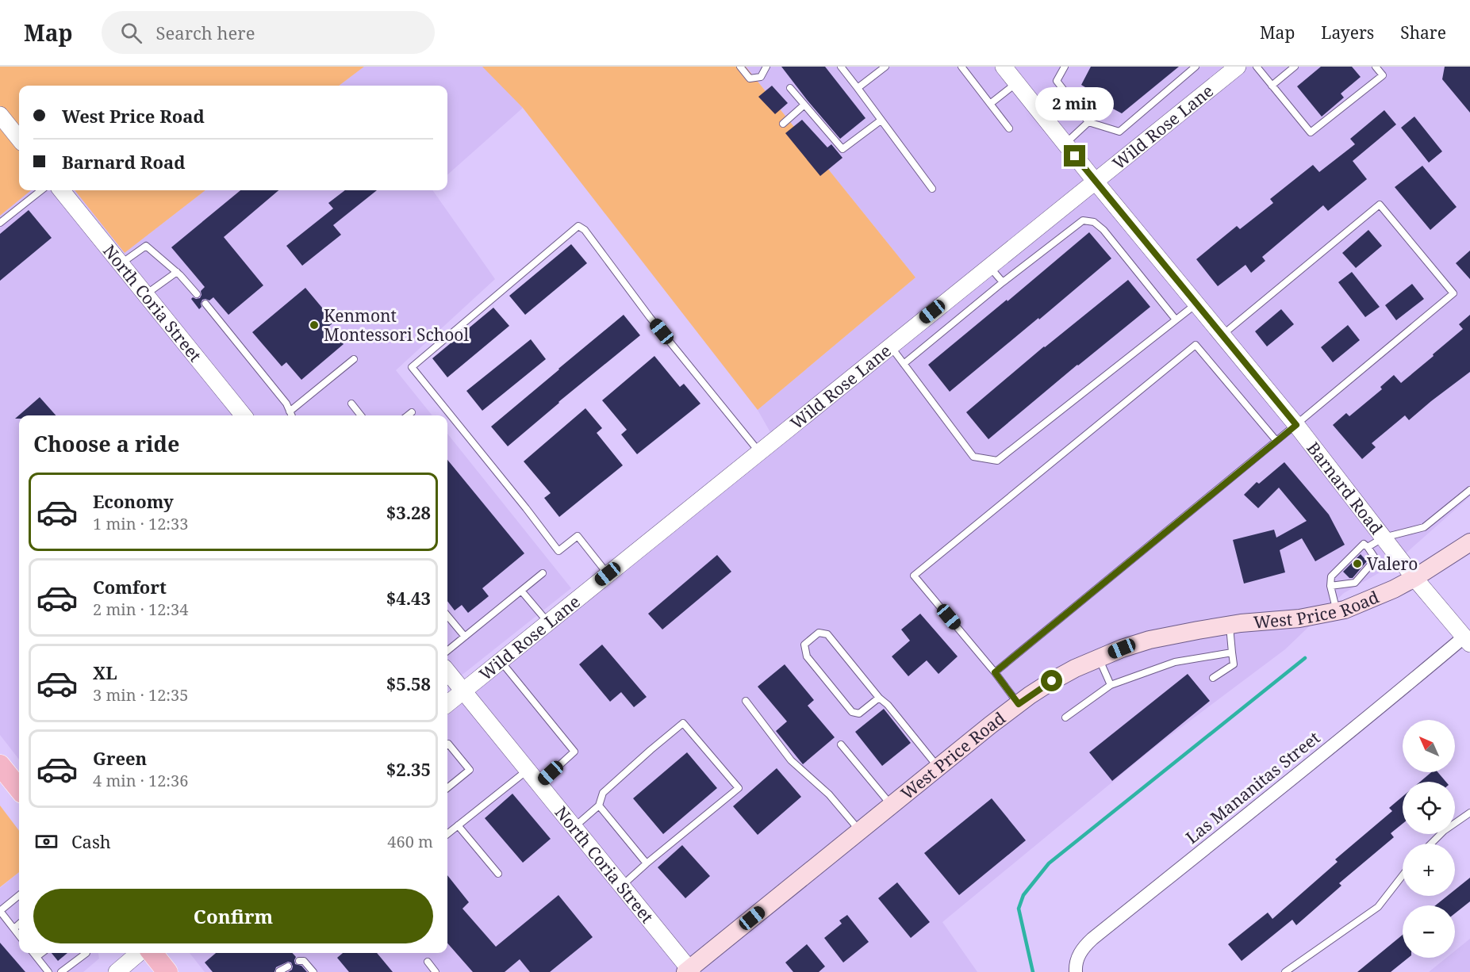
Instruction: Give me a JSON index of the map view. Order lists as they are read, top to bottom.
{
  "streets": {
    "main road": ["West Price Road"],
    "street": [
      "Wild Rose Lane",
      "North Coria Street",
      "Barnard Road",
      "Las Mananitas Street"
    ]
  },
  "crossings": [
    ["Wild Rose Lane", "North Coria Street"],
    ["Wild Rose Lane", "Barnard Road"],
    ["North Coria Street", "West Price Road"],
    ["Barnard Road", "West Price Road"],
    ["Barnard Road", "Las Mananitas Street"]
  ],
  "places": ["Kenmont Montessori School", "Valero"],
  "north": "top left",
  "page": {
    "header": "Map",
    "search": "Search here",
    "nav": ["Map", "Layers", "Share"],
    "banner": ["West Price Road", "Barnard Road"],
    "bubble": "2 min",
    "heading": "Choose a ride",
    "list": [
      {
        "name": "Economy",
        "note": "1 min · 12:33",
        "value": "$3.28"
      },
      {
        "name": "Comfort",
        "note": "2 min · 12:34",
        "value": "$4.43"
      },
      {
        "name": "XL",
        "note": "3 min · 12:35",
        "value": "$5.58"
      },
      {
        "name": "Green",
        "note": "4 min · 12:36",
        "value": "$2.35"
      }
    ],
    "map_buttons": ["+", "−"],
    "pay": ["Cash", "460 m"],
    "buttons": "Confirm"
  }
}
